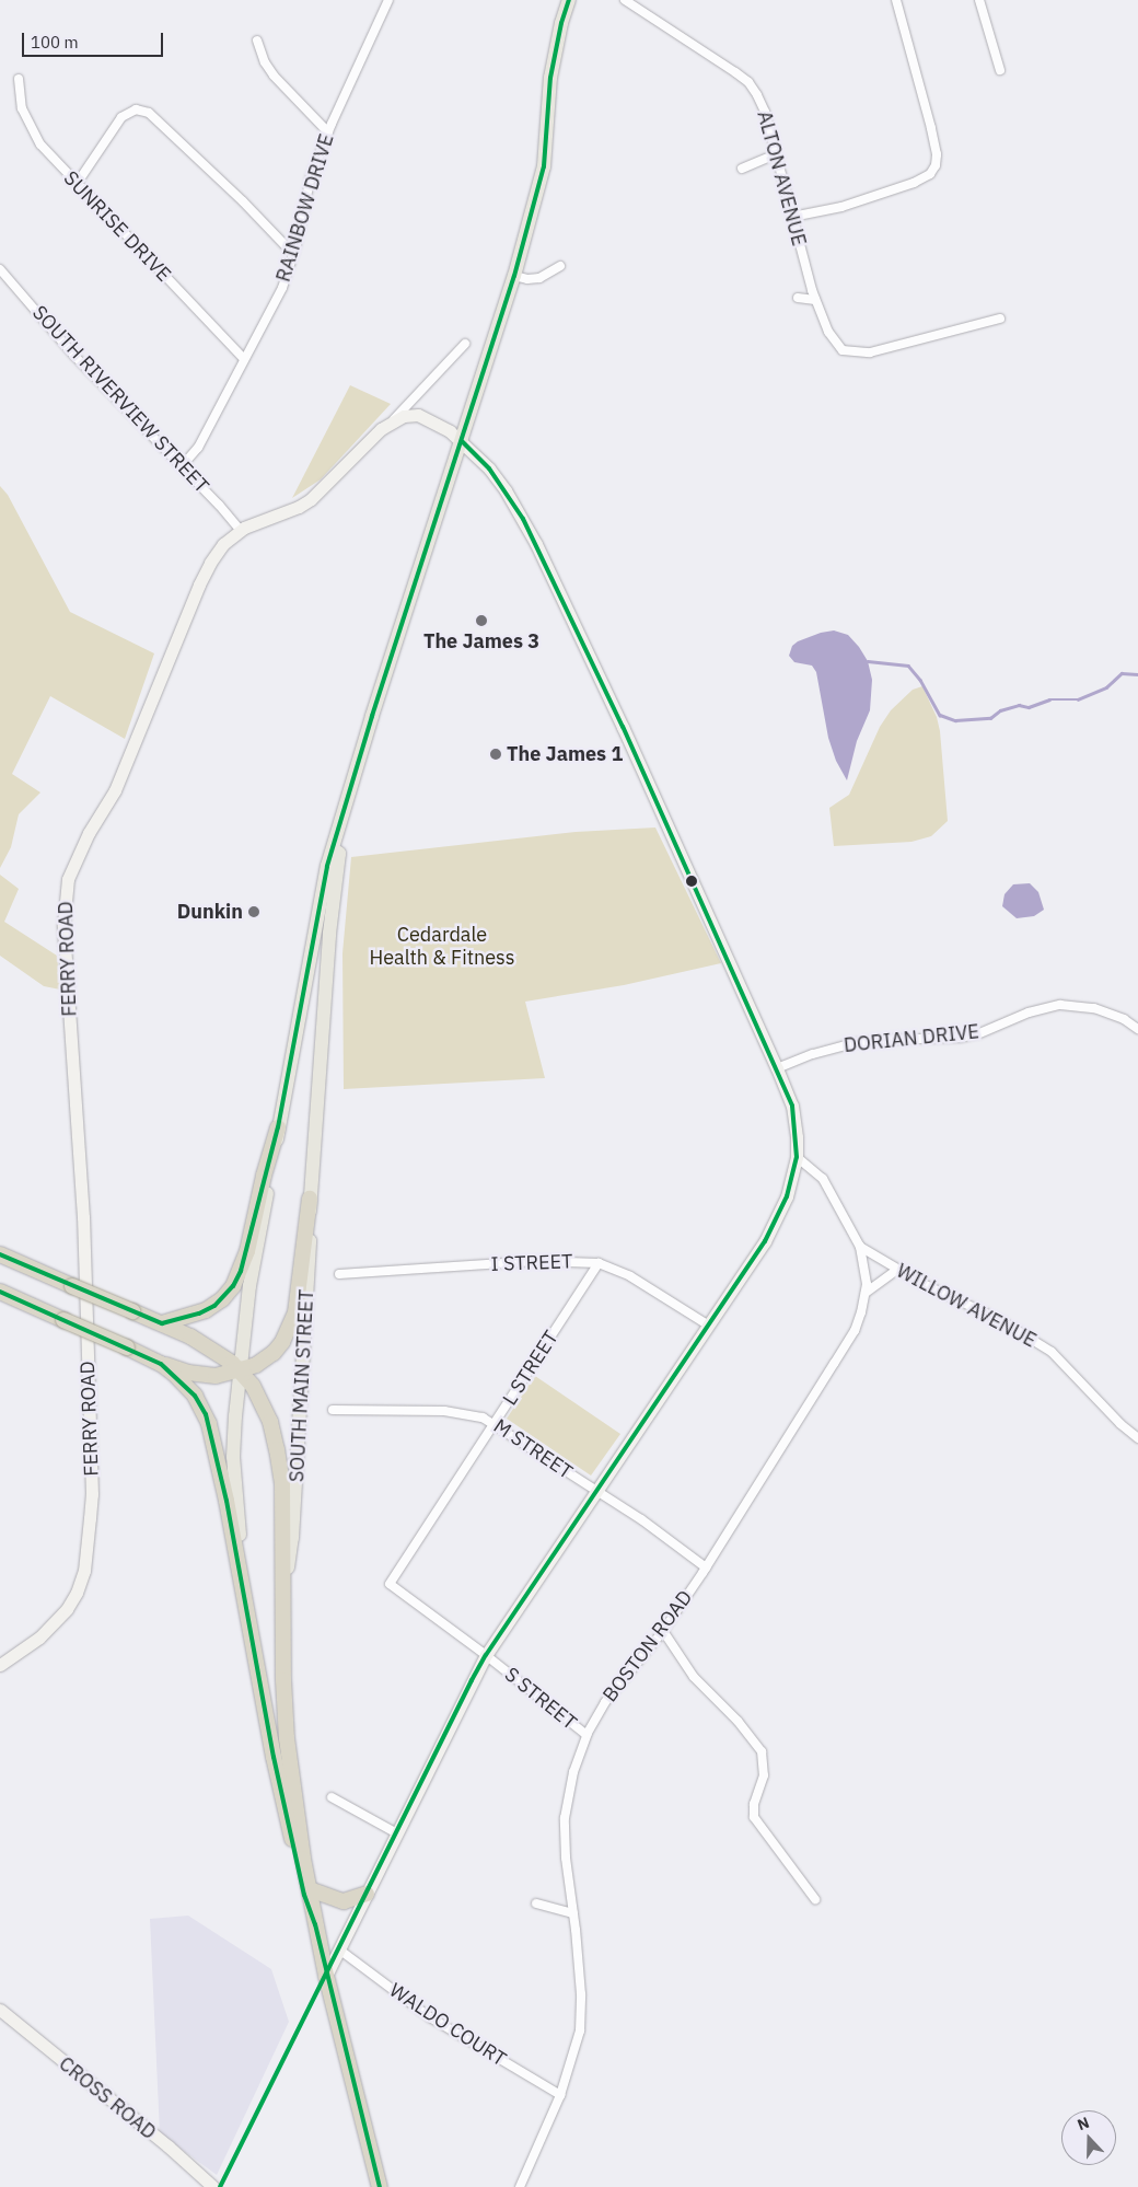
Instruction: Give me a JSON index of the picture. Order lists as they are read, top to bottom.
{
  "streets": {
    "highway": ["SOUTH MAIN STREET"],
    "street": [
      "ALTON AVENUE",
      "RAINBOW DRIVE",
      "SUNRISE DRIVE",
      "SOUTH RIVERVIEW STREET",
      "FERRY ROAD",
      "DORIAN DRIVE",
      "I STREET",
      "WILLOW AVENUE",
      "L STREET",
      "M STREET",
      "BOSTON ROAD",
      "S STREET",
      "WALDO COURT",
      "CROSS ROAD"
    ]
  },
  "crossings": [
    ["RAINBOW DRIVE", "SUNRISE DRIVE"],
    ["RAINBOW DRIVE", "SOUTH RIVERVIEW STREET"],
    ["SOUTH RIVERVIEW STREET", "FERRY ROAD"],
    ["FERRY ROAD", "SOUTH MAIN STREET"],
    ["I STREET", "L STREET"],
    ["WILLOW AVENUE", "BOSTON ROAD"],
    ["L STREET", "M STREET"],
    ["L STREET", "S STREET"],
    ["M STREET", "BOSTON ROAD"],
    ["BOSTON ROAD", "S STREET"],
    ["BOSTON ROAD", "WALDO COURT"]
  ],
  "parks": ["Cedardale Health & Fitness"],
  "places": ["The James 3", "The James 1", "Dunkin"],
  "scale_bar": "100 m",
  "north": "top"
}
